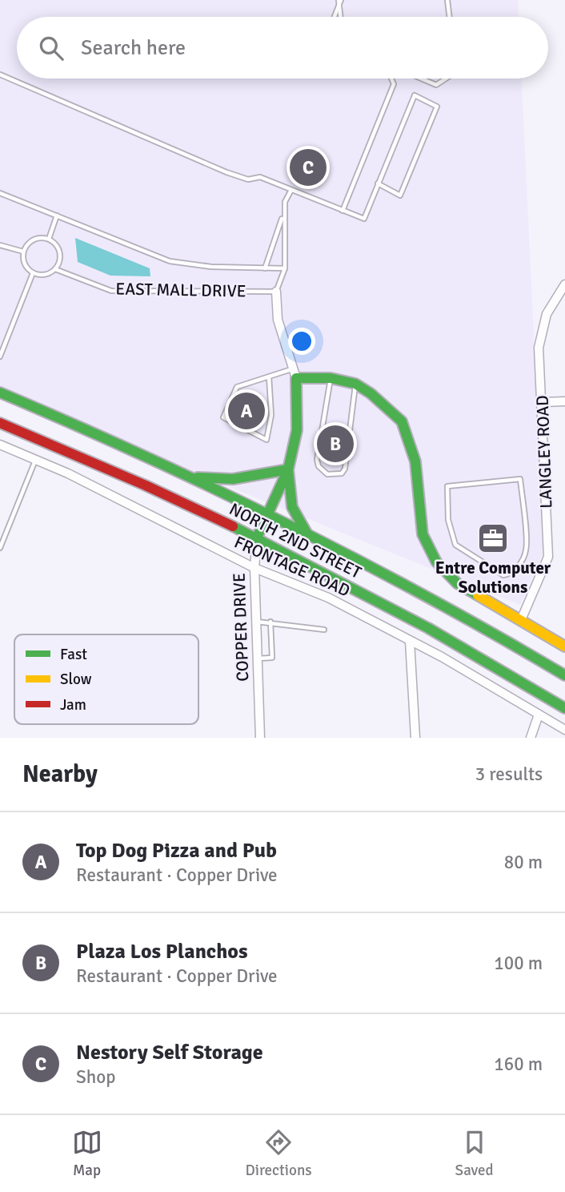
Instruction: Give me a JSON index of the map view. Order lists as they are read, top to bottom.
{
  "streets": {
    "main road": ["NORTH 2ND STREET", "COPPER DRIVE"],
    "street": ["LANGLEY ROAD", "FRONTAGE ROAD"],
    "lane": ["EAST MALL DRIVE"]
  },
  "crossings": [
    ["EAST MALL DRIVE", "COPPER DRIVE"],
    ["NORTH 2ND STREET", "COPPER DRIVE"],
    ["FRONTAGE ROAD", "COPPER DRIVE"]
  ],
  "places": {
    "office": ["Entre Computer Solutions"]
  },
  "legend": ["Fast", "Slow", "Jam"],
  "page": {
    "search": "Search here",
    "pins": ["C", "A", "B"],
    "heading": ["Nearby", "3 results"],
    "list": [
      {
        "mark": "A",
        "name": "Top Dog Pizza and Pub",
        "note": "Restaurant · Copper Drive",
        "value": "80 m"
      },
      {
        "mark": "B",
        "name": "Plaza Los Planchos",
        "note": "Restaurant · Copper Drive",
        "value": "100 m"
      },
      {
        "mark": "C",
        "name": "Nestory Self Storage",
        "note": "Shop",
        "value": "160 m"
      }
    ],
    "nav": ["Map", "Directions", "Saved"]
  }
}
